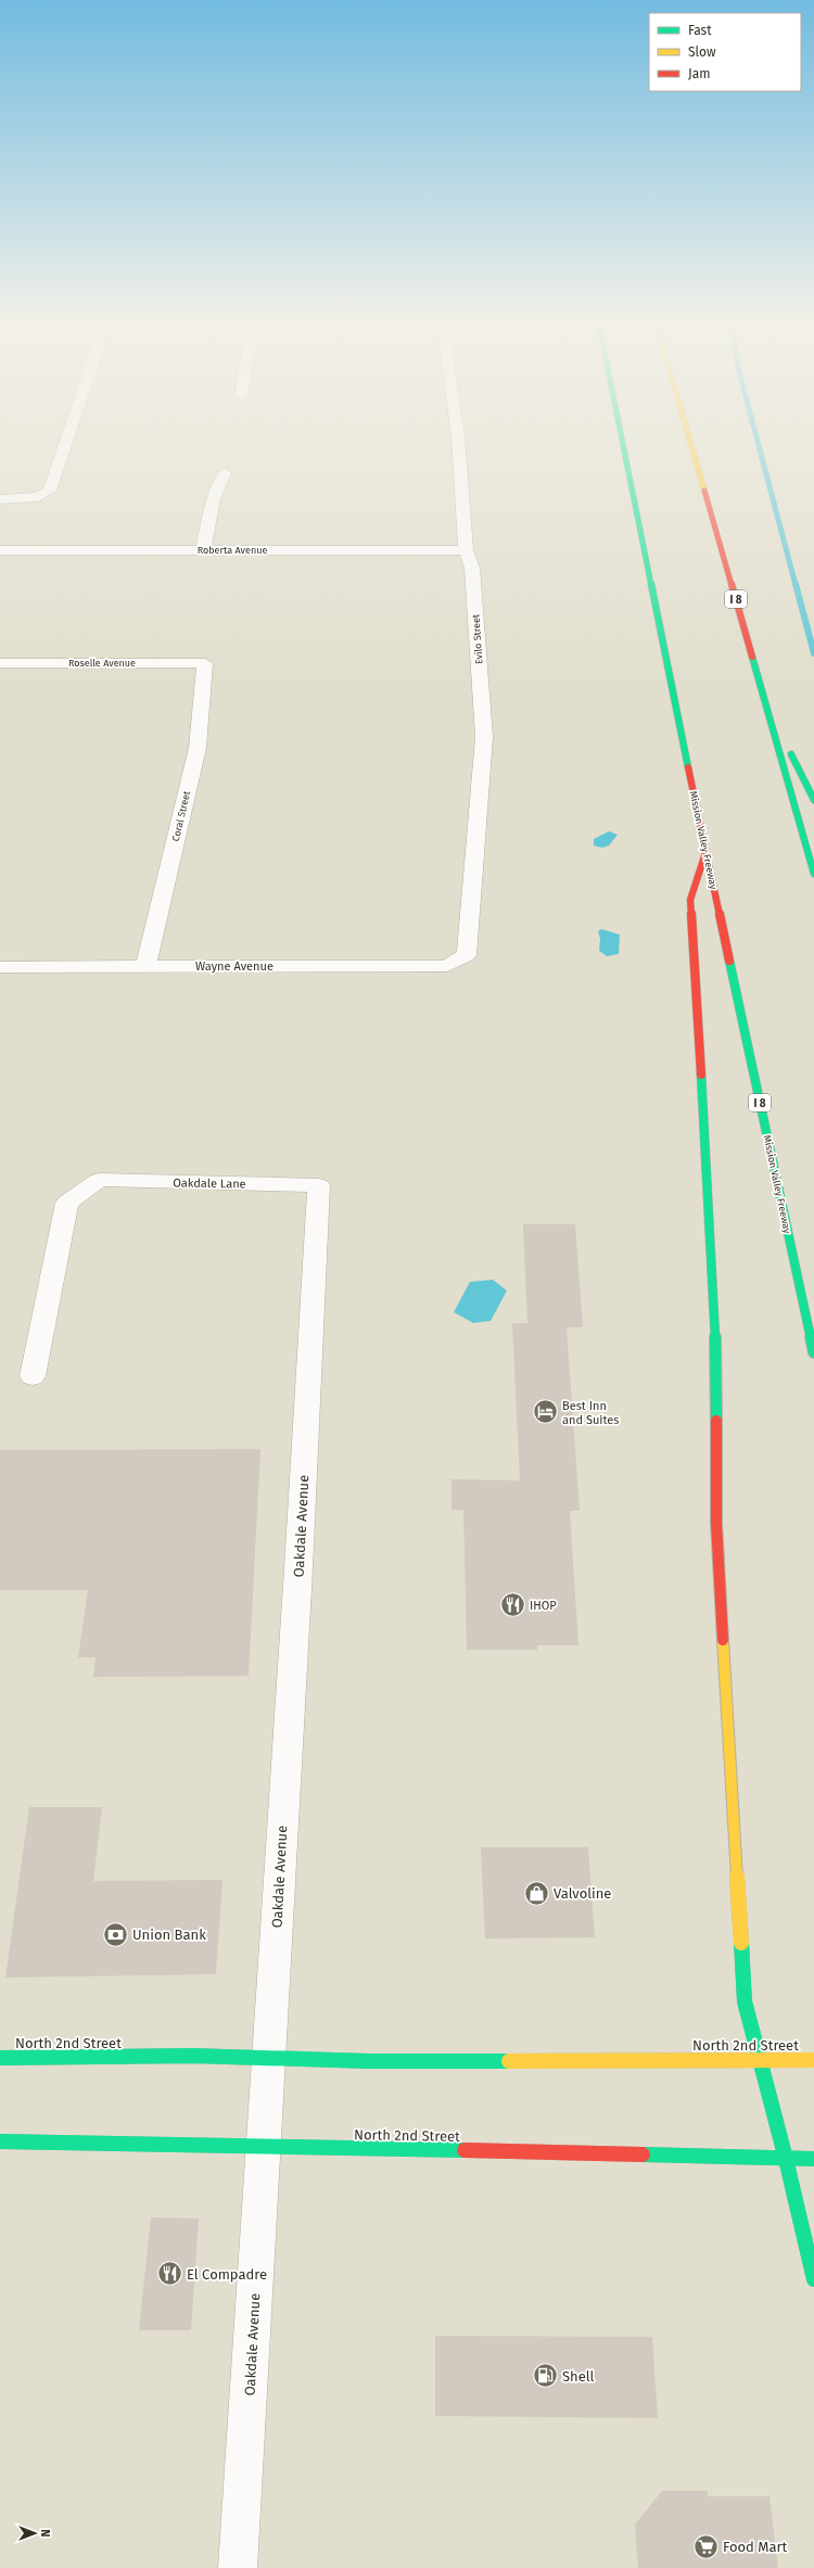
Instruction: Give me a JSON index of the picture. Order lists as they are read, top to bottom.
{
  "streets": {
    "main road": ["I 8", "Mission Valley Freeway", "North 2nd Street"],
    "street": [
      "Roberta Avenue",
      "Evilo Street",
      "Roselle Avenue",
      "Coral Street",
      "Wayne Avenue",
      "Oakdale Lane",
      "Oakdale Avenue"
    ]
  },
  "crossings": [
    ["Roberta Avenue", "Evilo Street"],
    ["Evilo Street", "Wayne Avenue"],
    ["Roselle Avenue", "Coral Street"],
    ["Coral Street", "Wayne Avenue"],
    ["Oakdale Lane", "Oakdale Avenue"],
    ["Oakdale Avenue", "North 2nd Street"]
  ],
  "places": {
    "hotel": ["Best Inn and Suites"],
    "restaurant": ["IHOP", "El Compadre"],
    "shop": ["Valvoline"],
    "bank": ["Union Bank"],
    "fuel station": ["Shell"],
    "supermarket": ["Food Mart"]
  },
  "legend": ["Fast", "Slow", "Jam"],
  "north": "right"
}
